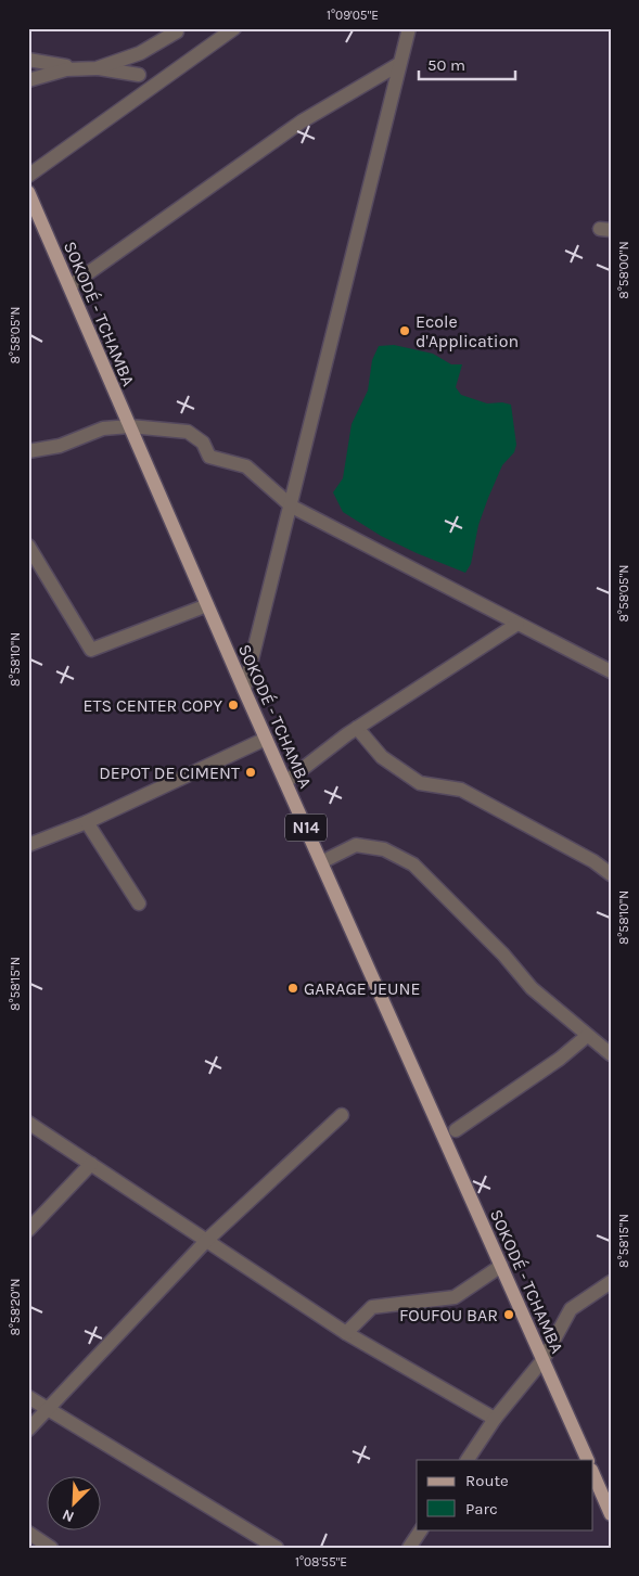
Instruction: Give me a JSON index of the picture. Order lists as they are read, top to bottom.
{
  "streets": {
    "main road": ["SOKODÉ - TCHAMBA", "N14"]
  },
  "places": [
    "Ecole d'Application",
    "ETS CENTER COPY",
    "DEPOT DE CIMENT",
    "GARAGE JEUNE",
    "FOUFOU BAR"
  ],
  "legend": ["Route", "Parc"],
  "scale_bar": "50 m",
  "north": "bottom left",
  "coordinates": [
    "1°09'05\"E",
    "8°58'00\"N",
    "8°58'05\"N",
    "8°58'10\"N",
    "8°58'15\"N",
    "8°58'20\"N",
    "1°08'55\"E"
  ]
}
